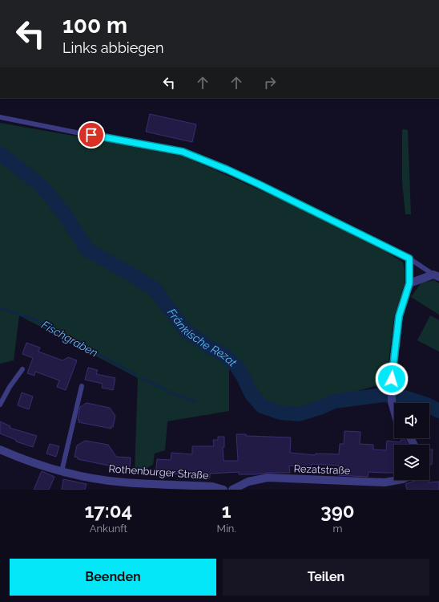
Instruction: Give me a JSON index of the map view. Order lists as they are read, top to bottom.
{
  "streets": {
    "street": ["Rezatstraße", "Rothenburger Straße"]
  },
  "water": ["Fränkische Rezat", "Fischgraben"],
  "page": {
    "turn": ["100 m", "Links abbiegen"],
    "eta": [
      "17:04",
      "Ankunft",
      "1",
      "Min.",
      "390",
      "m"
    ],
    "buttons": ["Beenden", "Teilen"]
  }
}
